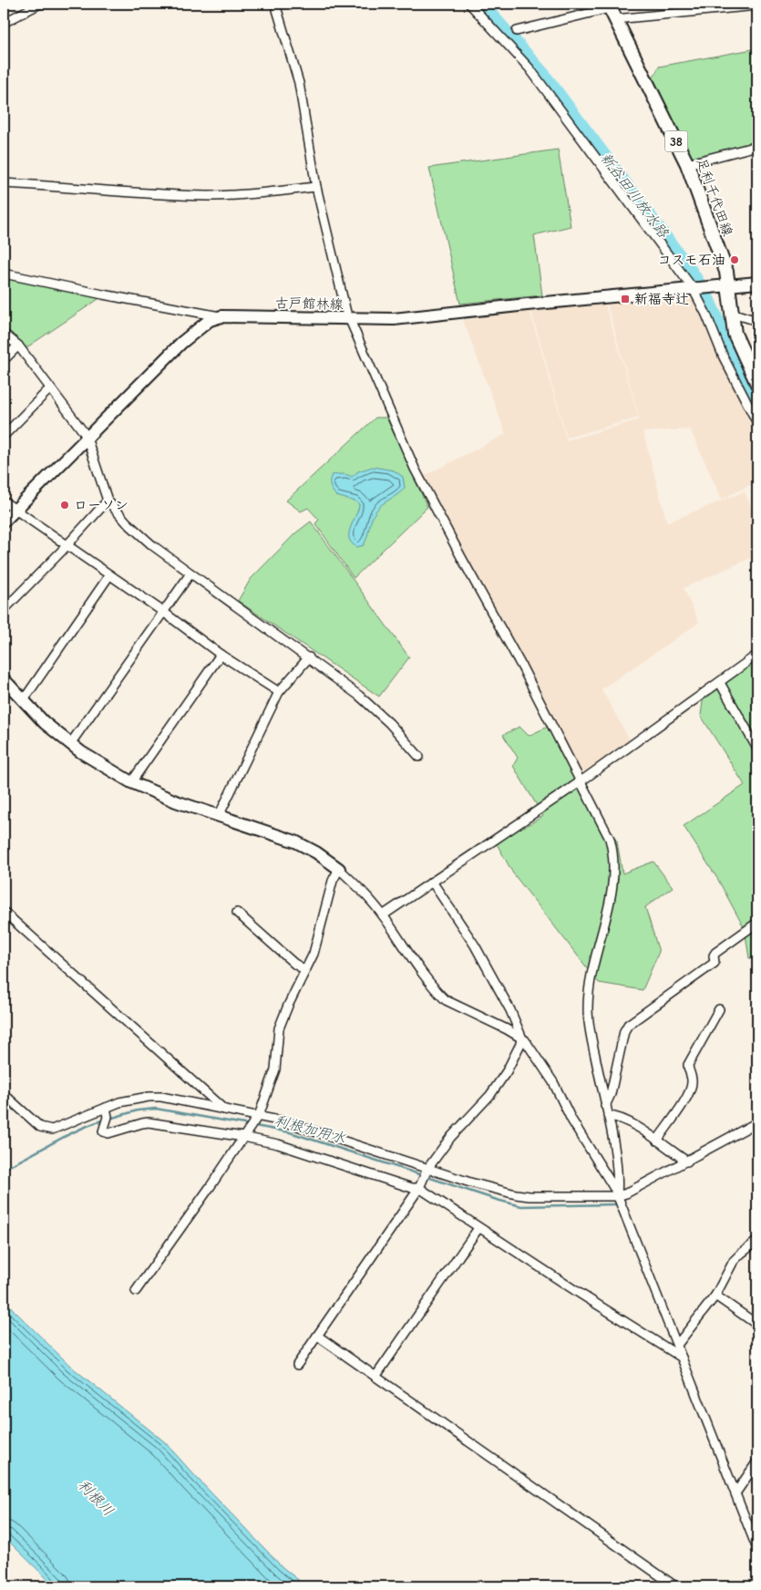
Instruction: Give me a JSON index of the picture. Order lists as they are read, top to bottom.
{
  "streets": {
    "main road": ["38", "足利千代田線", "古戸館林線"]
  },
  "crossings": [
    ["足利千代田線", "古戸館林線"]
  ],
  "water": ["新谷田川放水路", "利根加用水", "利根川"],
  "places": {
    "other": ["コスモ石油", "ローソン"],
    "transit": ["新福寺辻"]
  }
}
